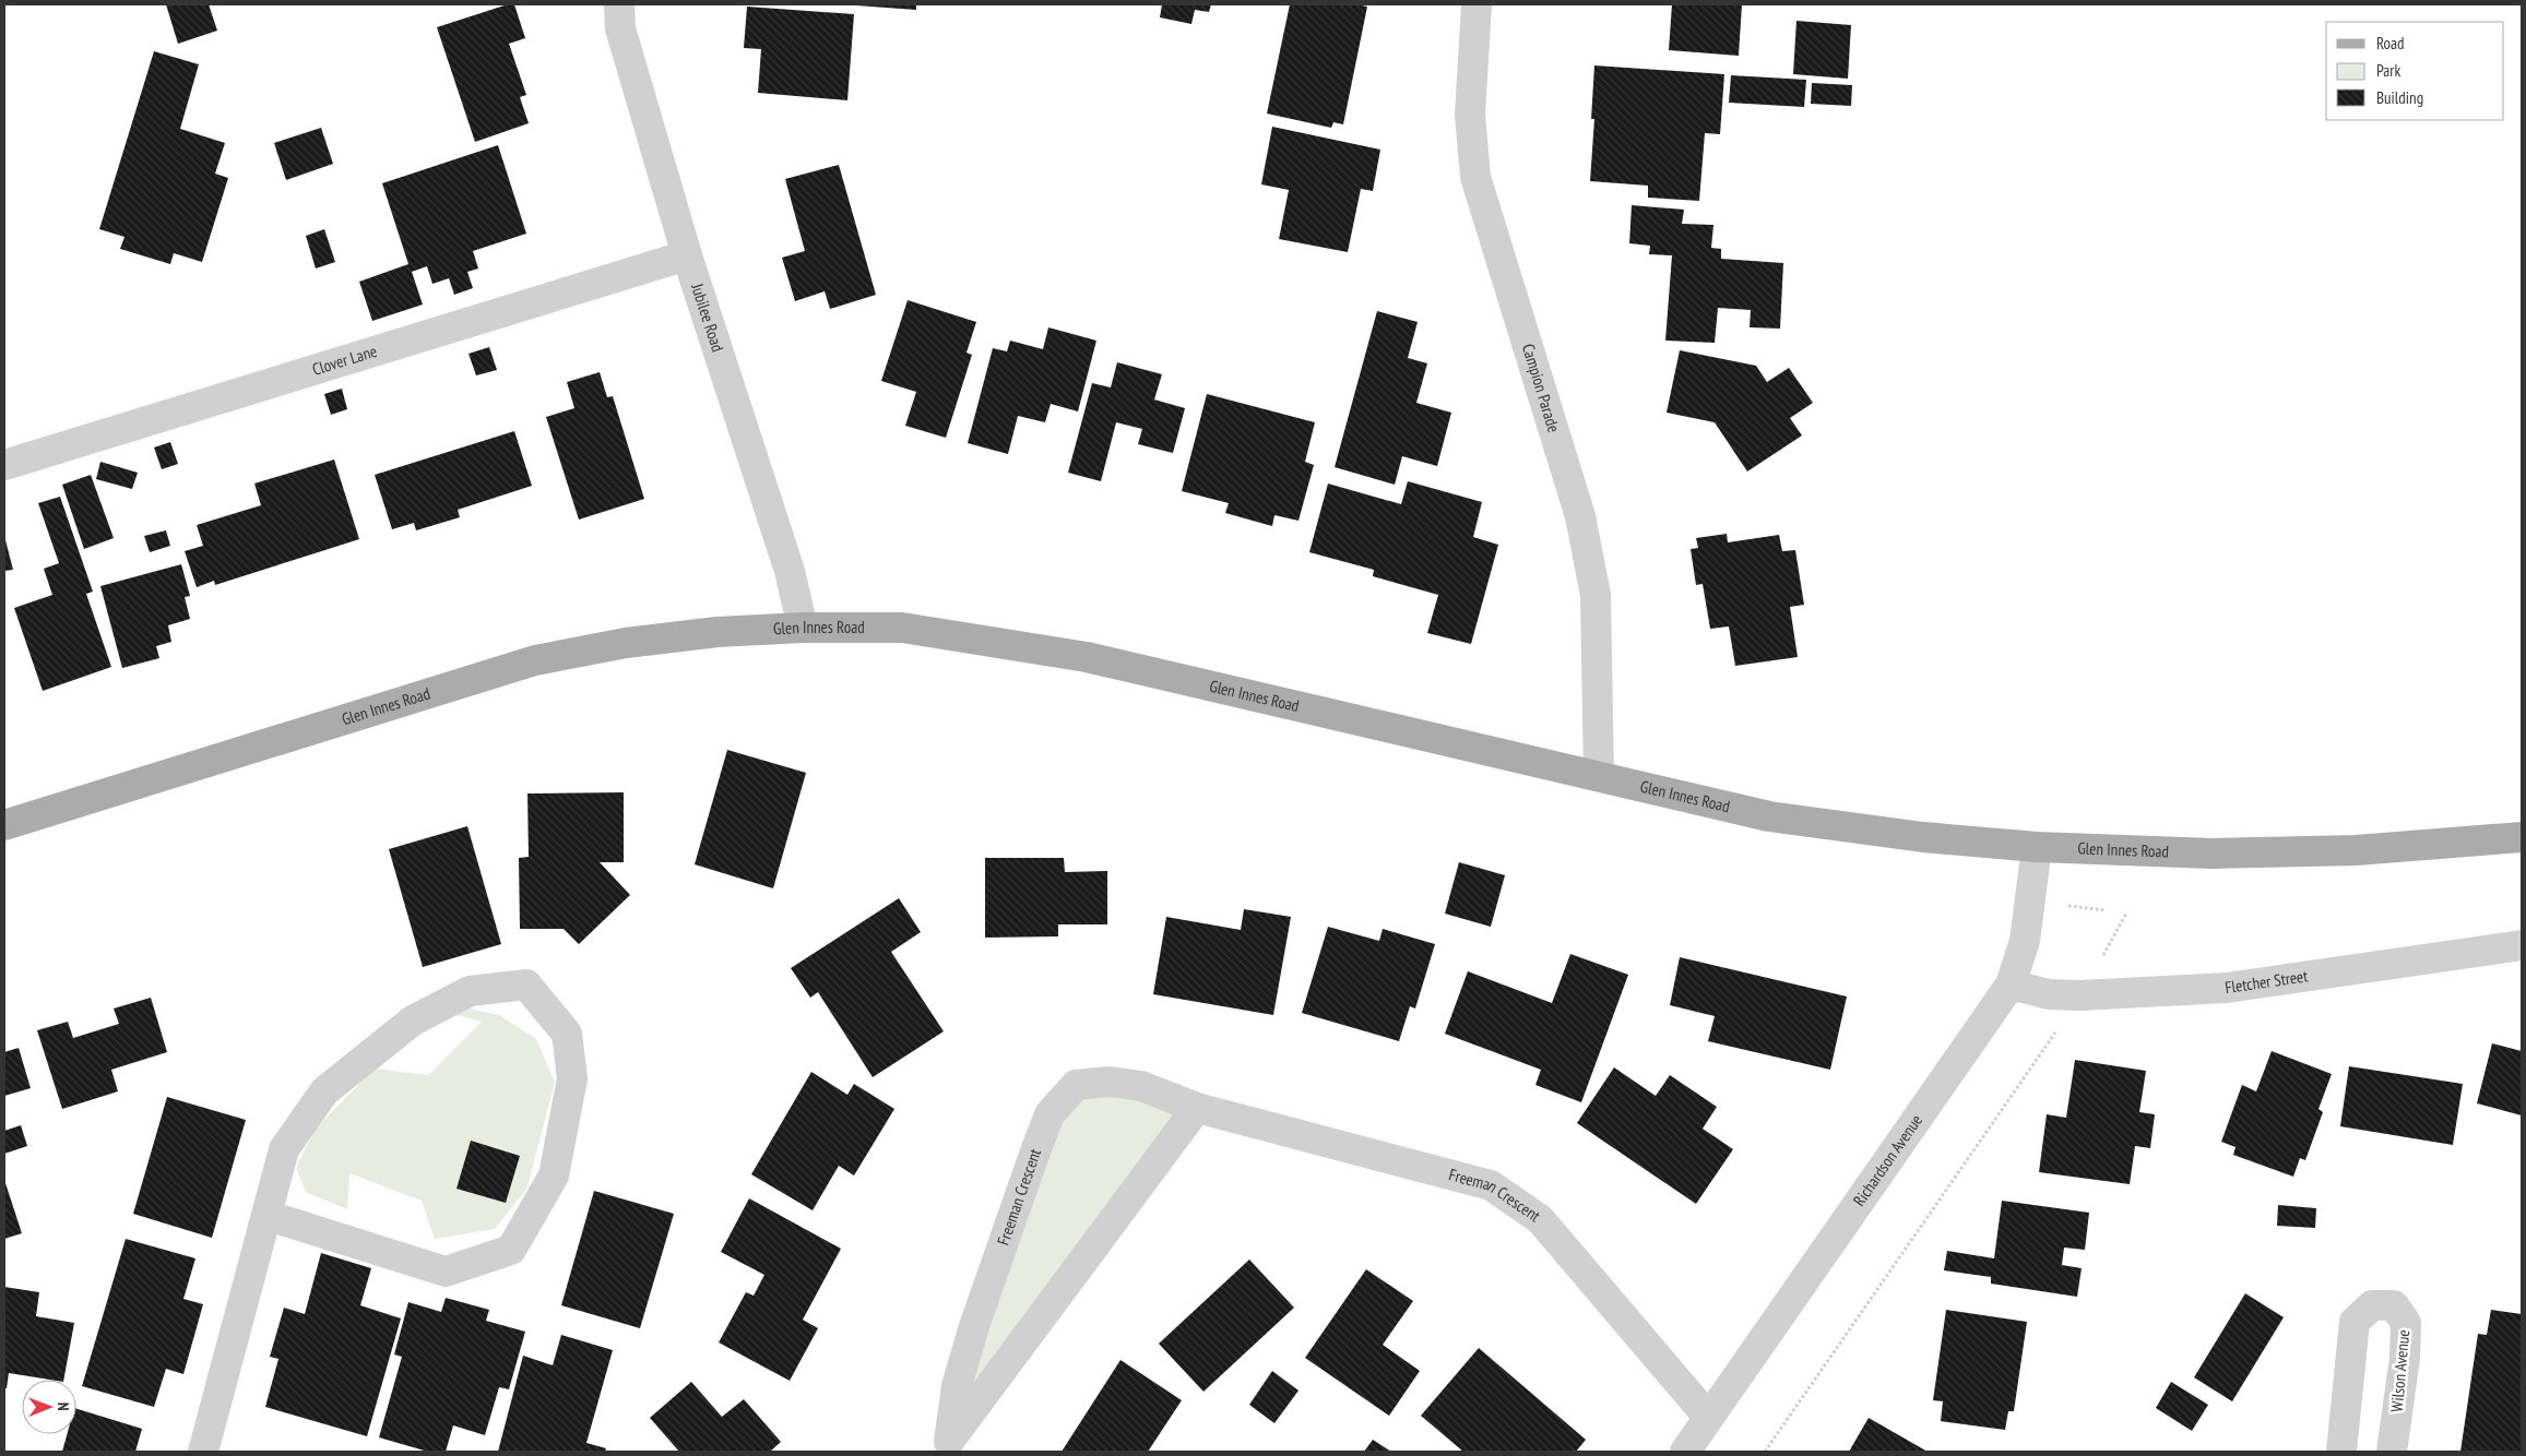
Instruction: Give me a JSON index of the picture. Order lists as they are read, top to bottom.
{
  "streets": {
    "main road": ["Glen Innes Road"],
    "street": [
      "Jubilee Road",
      "Clover Lane",
      "Campion Parade",
      "Fletcher Street",
      "Richardson Avenue",
      "Freeman Crescent",
      "Wilson Avenue"
    ]
  },
  "crossings": [
    ["Jubilee Road", "Clover Lane"],
    ["Jubilee Road", "Glen Innes Road"],
    ["Campion Parade", "Glen Innes Road"],
    ["Glen Innes Road", "Richardson Avenue"],
    ["Fletcher Street", "Richardson Avenue"],
    ["Richardson Avenue", "Freeman Crescent"]
  ],
  "legend": ["Road", "Park", "Building"],
  "north": "right"
}
